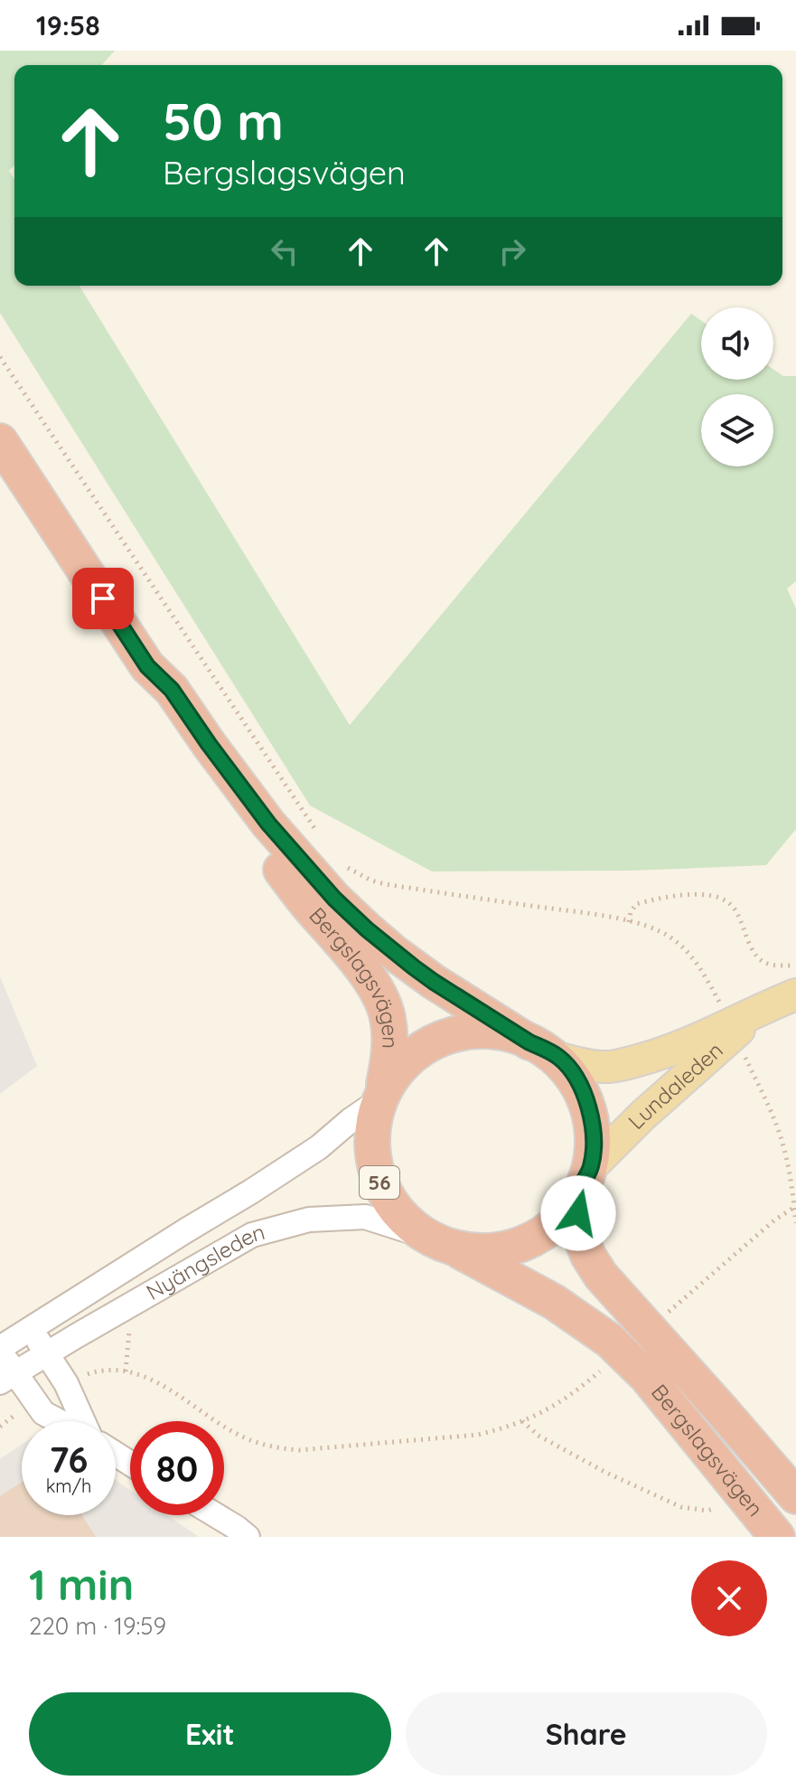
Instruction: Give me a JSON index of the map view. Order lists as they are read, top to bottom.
{
  "streets": {
    "highway": ["Bergslagsvägen", "56"],
    "main road": ["Lundaleden"],
    "street": ["Nyängsleden"]
  },
  "crossings": [
    ["Bergslagsvägen", "Lundaleden"],
    ["Bergslagsvägen", "56"],
    ["Bergslagsvägen", "Nyängsleden"],
    ["Lundaleden", "56"],
    ["Lundaleden", "Nyängsleden"],
    ["56", "Nyängsleden"]
  ],
  "page": {
    "status": "19:58",
    "turn": ["50 m", "Bergslagsvägen"],
    "speed": "76 km/h",
    "limit": "80",
    "heading": ["1 min", "220 m · 19:59"],
    "buttons": ["Exit", "Share"]
  }
}
